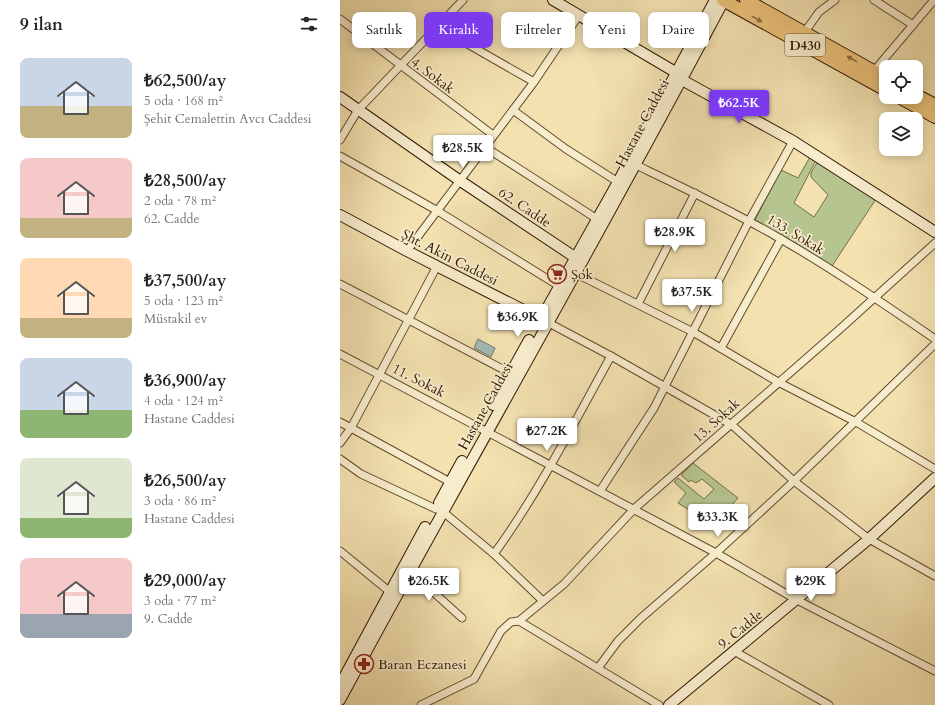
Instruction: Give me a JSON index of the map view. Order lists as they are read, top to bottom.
{
  "streets": {
    "highway": ["D430"],
    "main road": [
      "Hastane Caddesi",
      "62. Cadde",
      "Şht. Akin Caddesi",
      "9. Cadde"
    ],
    "street": [
      "4. Sokak",
      "133. Sokak",
      "11. Sokak",
      "13. Sokak"
    ]
  },
  "crossings": [
    ["D430", "Hastane Caddesi"],
    ["Hastane Caddesi", "62. Cadde"],
    ["Hastane Caddesi", "133. Sokak"],
    ["Hastane Caddesi", "Şht. Akin Caddesi"],
    ["Hastane Caddesi", "11. Sokak"],
    ["133. Sokak", "13. Sokak"],
    ["11. Sokak", "13. Sokak"],
    ["11. Sokak", "9. Cadde"]
  ],
  "places": {
    "supermarket": ["Şok"],
    "pharmacy": ["Baran Eczanesi"]
  },
  "page": {
    "heading": "9 ilan",
    "chip": [
      "Satılık",
      "Kiralık",
      "Filtreler",
      "Yeni",
      "Daire"
    ],
    "list": [
      {
        "name": "₺62,500/ay",
        "note": "5 oda · 168 m² · Şehit Cemalettin Avcı Caddesi"
      },
      {
        "name": "₺28,500/ay",
        "note": "2 oda · 78 m² · 62. Cadde"
      },
      {
        "name": "₺37,500/ay",
        "note": "5 oda · 123 m² · Müstakil ev"
      },
      {
        "name": "₺36,900/ay",
        "note": "4 oda · 124 m² · Hastane Caddesi"
      },
      {
        "name": "₺26,500/ay",
        "note": "3 oda · 86 m² · Hastane Caddesi"
      },
      {
        "name": "₺29,000/ay",
        "note": "3 oda · 77 m² · 9. Cadde"
      }
    ],
    "price": [
      "₺62.5K",
      "₺28.5K",
      "₺28.9K",
      "₺37.5K",
      "₺36.9K",
      "₺27.2K",
      "₺33.3K",
      "₺26.5K",
      "₺29K"
    ]
  }
}
